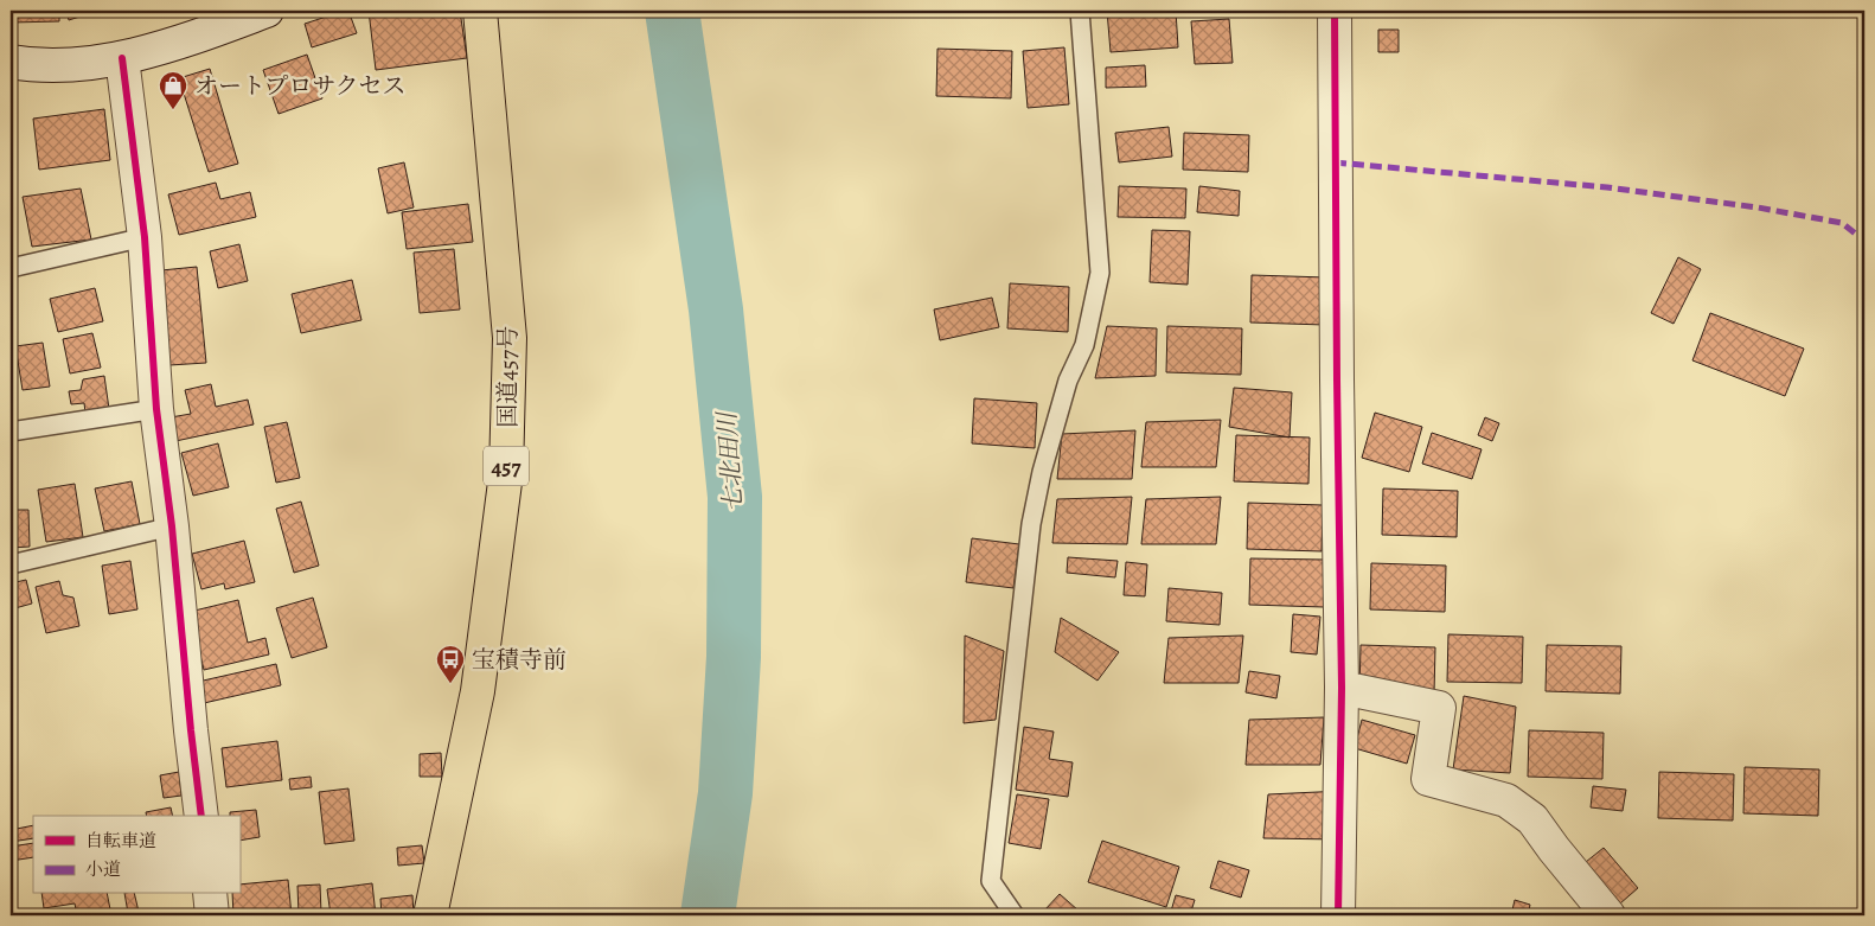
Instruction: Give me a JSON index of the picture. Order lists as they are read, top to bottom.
{
  "streets": {
    "highway": ["国道457号", "457"]
  },
  "water": ["七北田川"],
  "places": {
    "shop": ["オートプロサクセス"],
    "bus stop": ["宝積寺前"]
  },
  "legend": ["自転車道", "小道"]
}
